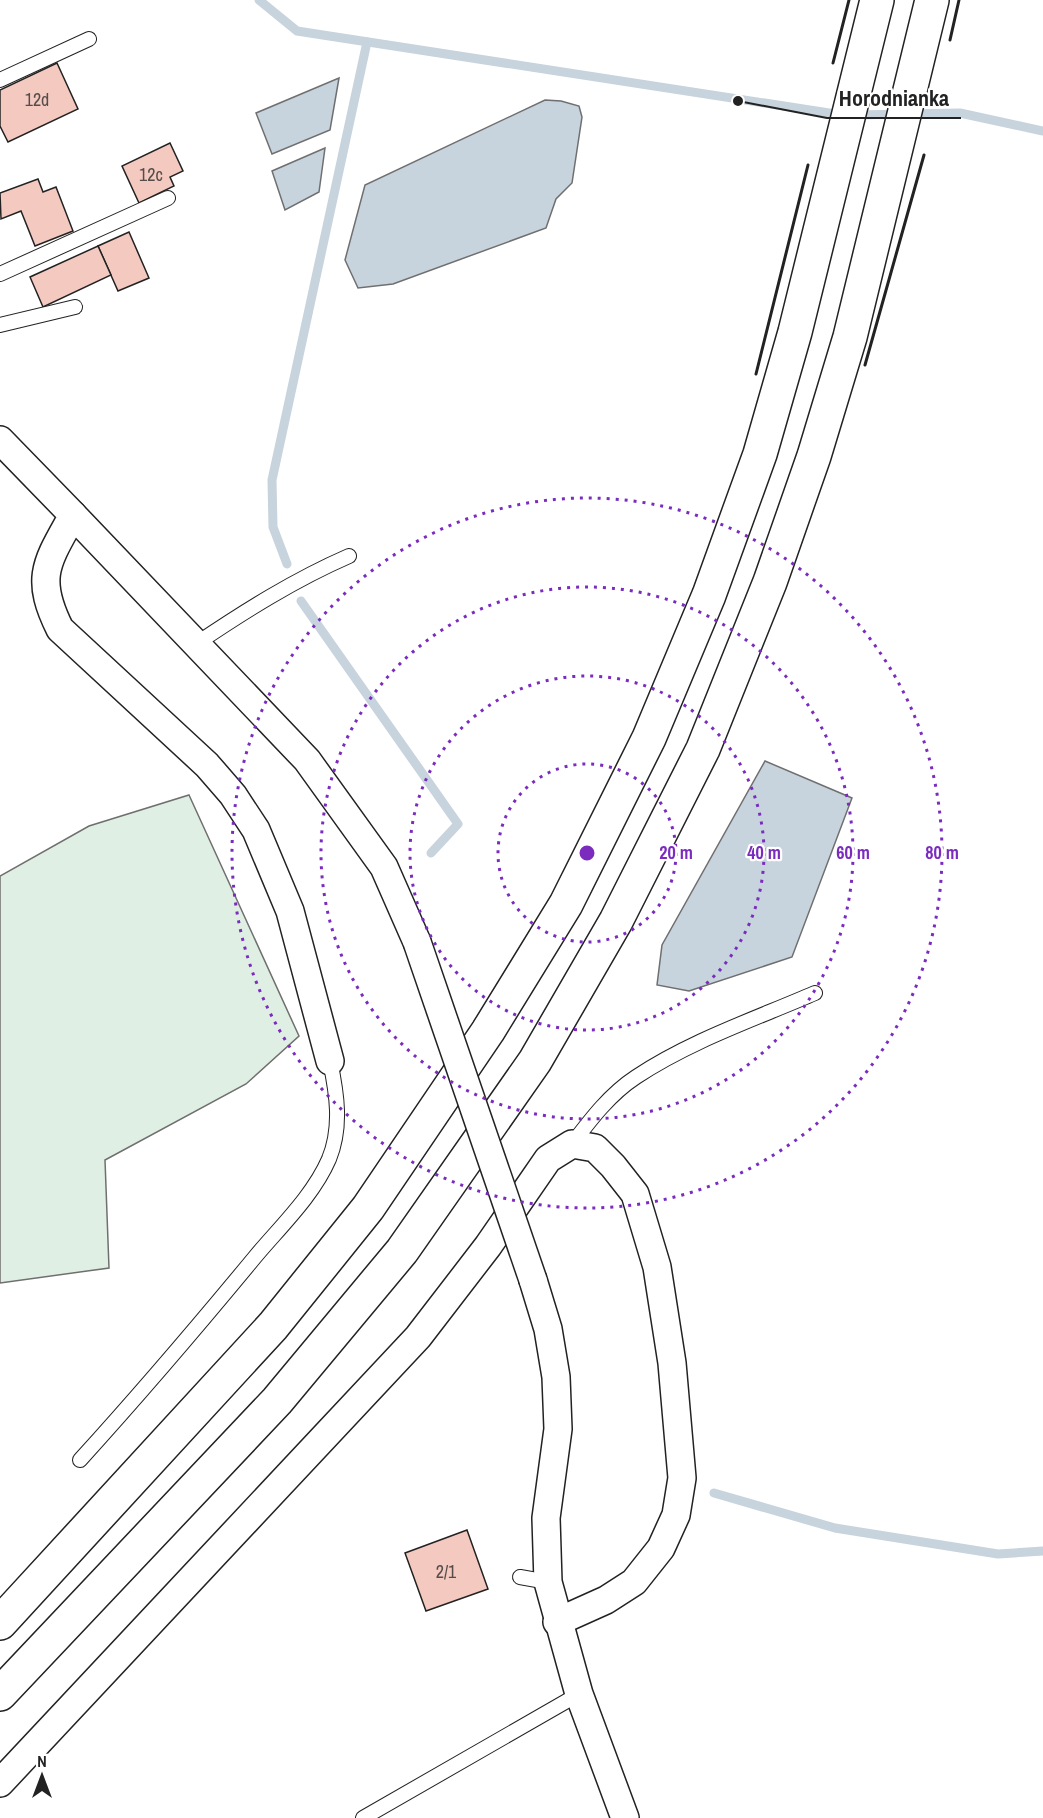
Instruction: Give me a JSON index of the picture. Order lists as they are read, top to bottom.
{
  "places": ["Horodnianka"],
  "house_numbers": ["12d", "12c", "2/1"],
  "north": "top",
  "rings": [
    "20 m",
    "40 m",
    "60 m",
    "80 m"
  ]
}
